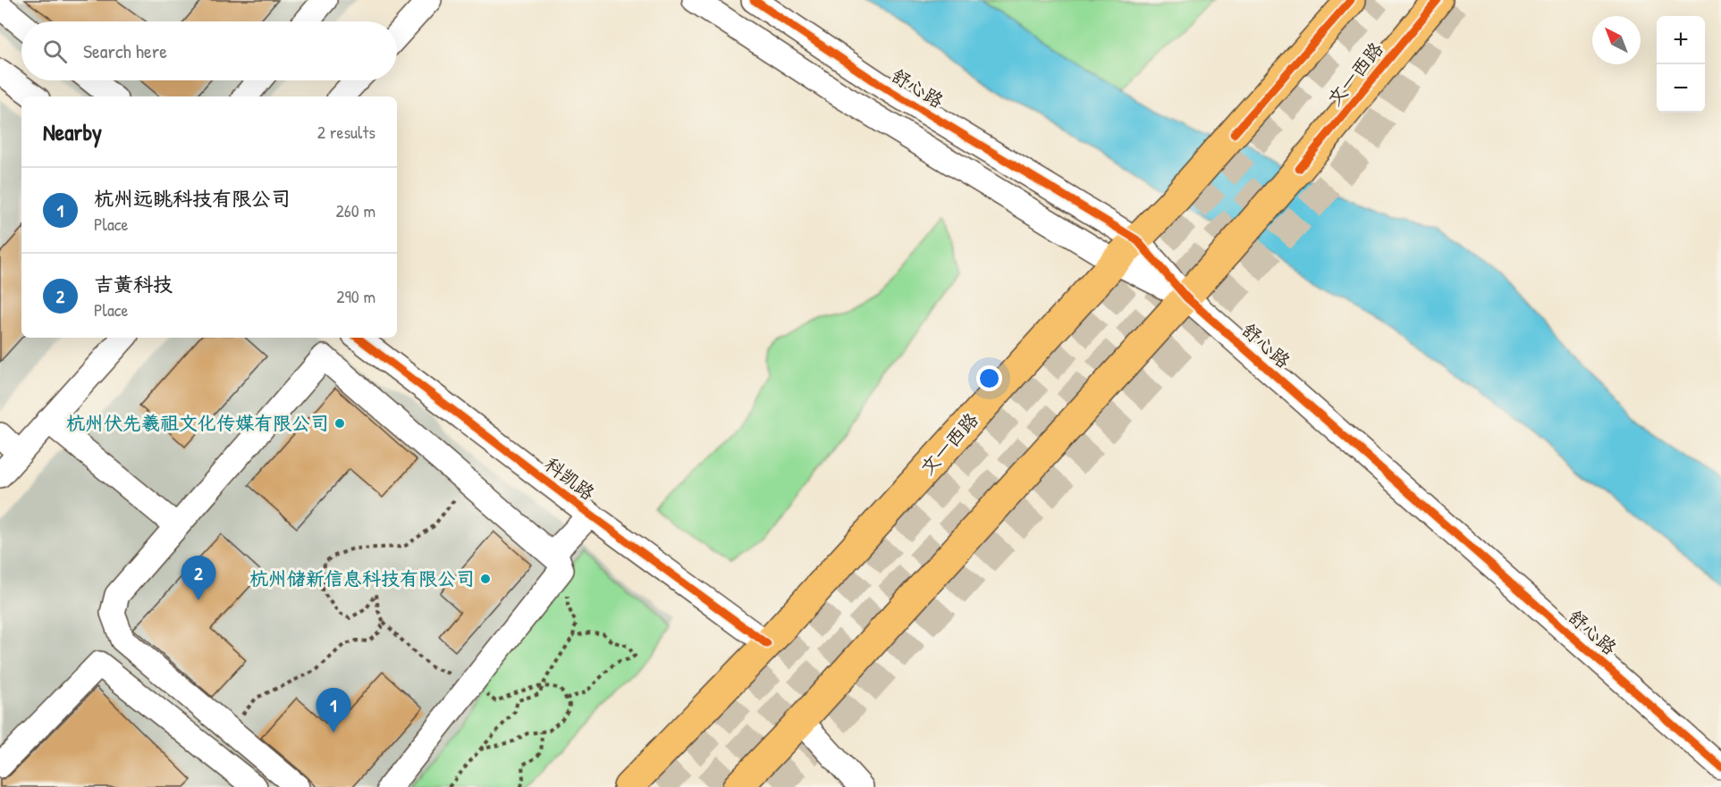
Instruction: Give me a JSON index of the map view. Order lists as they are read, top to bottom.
{
  "streets": {
    "main road": ["文一西路"],
    "street": ["舒心路", "科凯路"]
  },
  "crossings": [
    ["文一西路", "舒心路"],
    ["文一西路", "科凯路"]
  ],
  "places": ["杭州伏先羲祖文化传媒有限公司", "杭州储新信息科技有限公司"],
  "north": "top left",
  "page": {
    "map_buttons": ["+", "−"],
    "search": "Search here",
    "heading": ["Nearby", "2 results"],
    "list": [
      {
        "mark": "1",
        "name": "杭州远眺科技有限公司",
        "note": "Place",
        "value": "260 m"
      },
      {
        "mark": "2",
        "name": "吉黄科技",
        "note": "Place",
        "value": "290 m"
      }
    ],
    "pins": ["2", "1"]
  }
}
